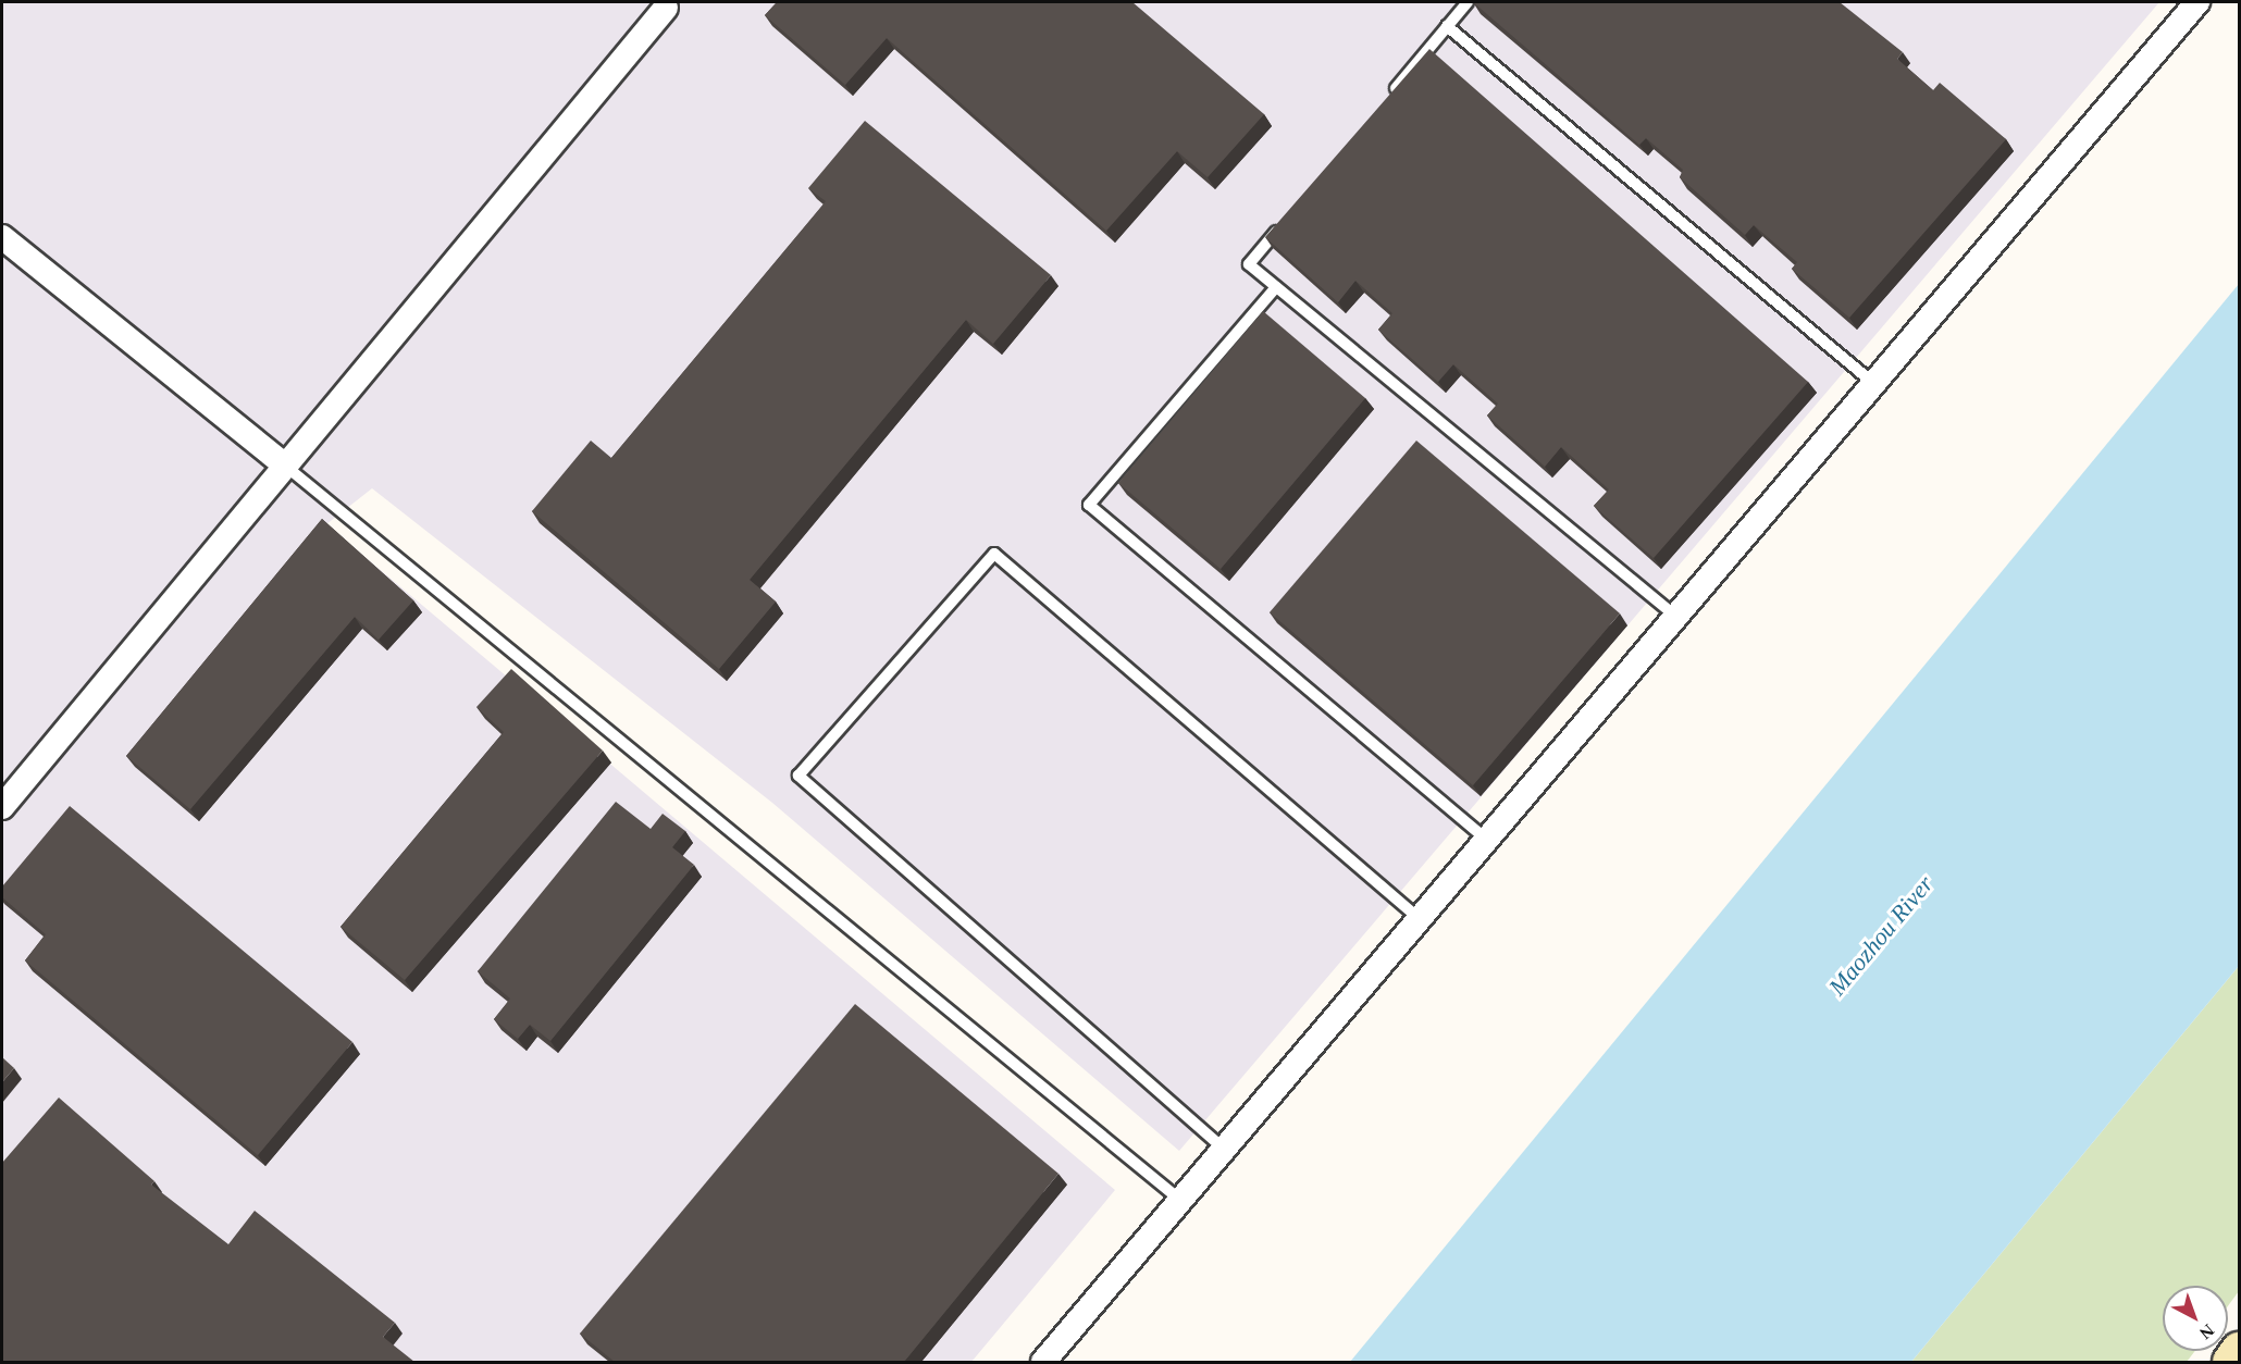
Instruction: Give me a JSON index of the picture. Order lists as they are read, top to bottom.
{
  "water": ["Maozhou River"],
  "north": "bottom right"
}
